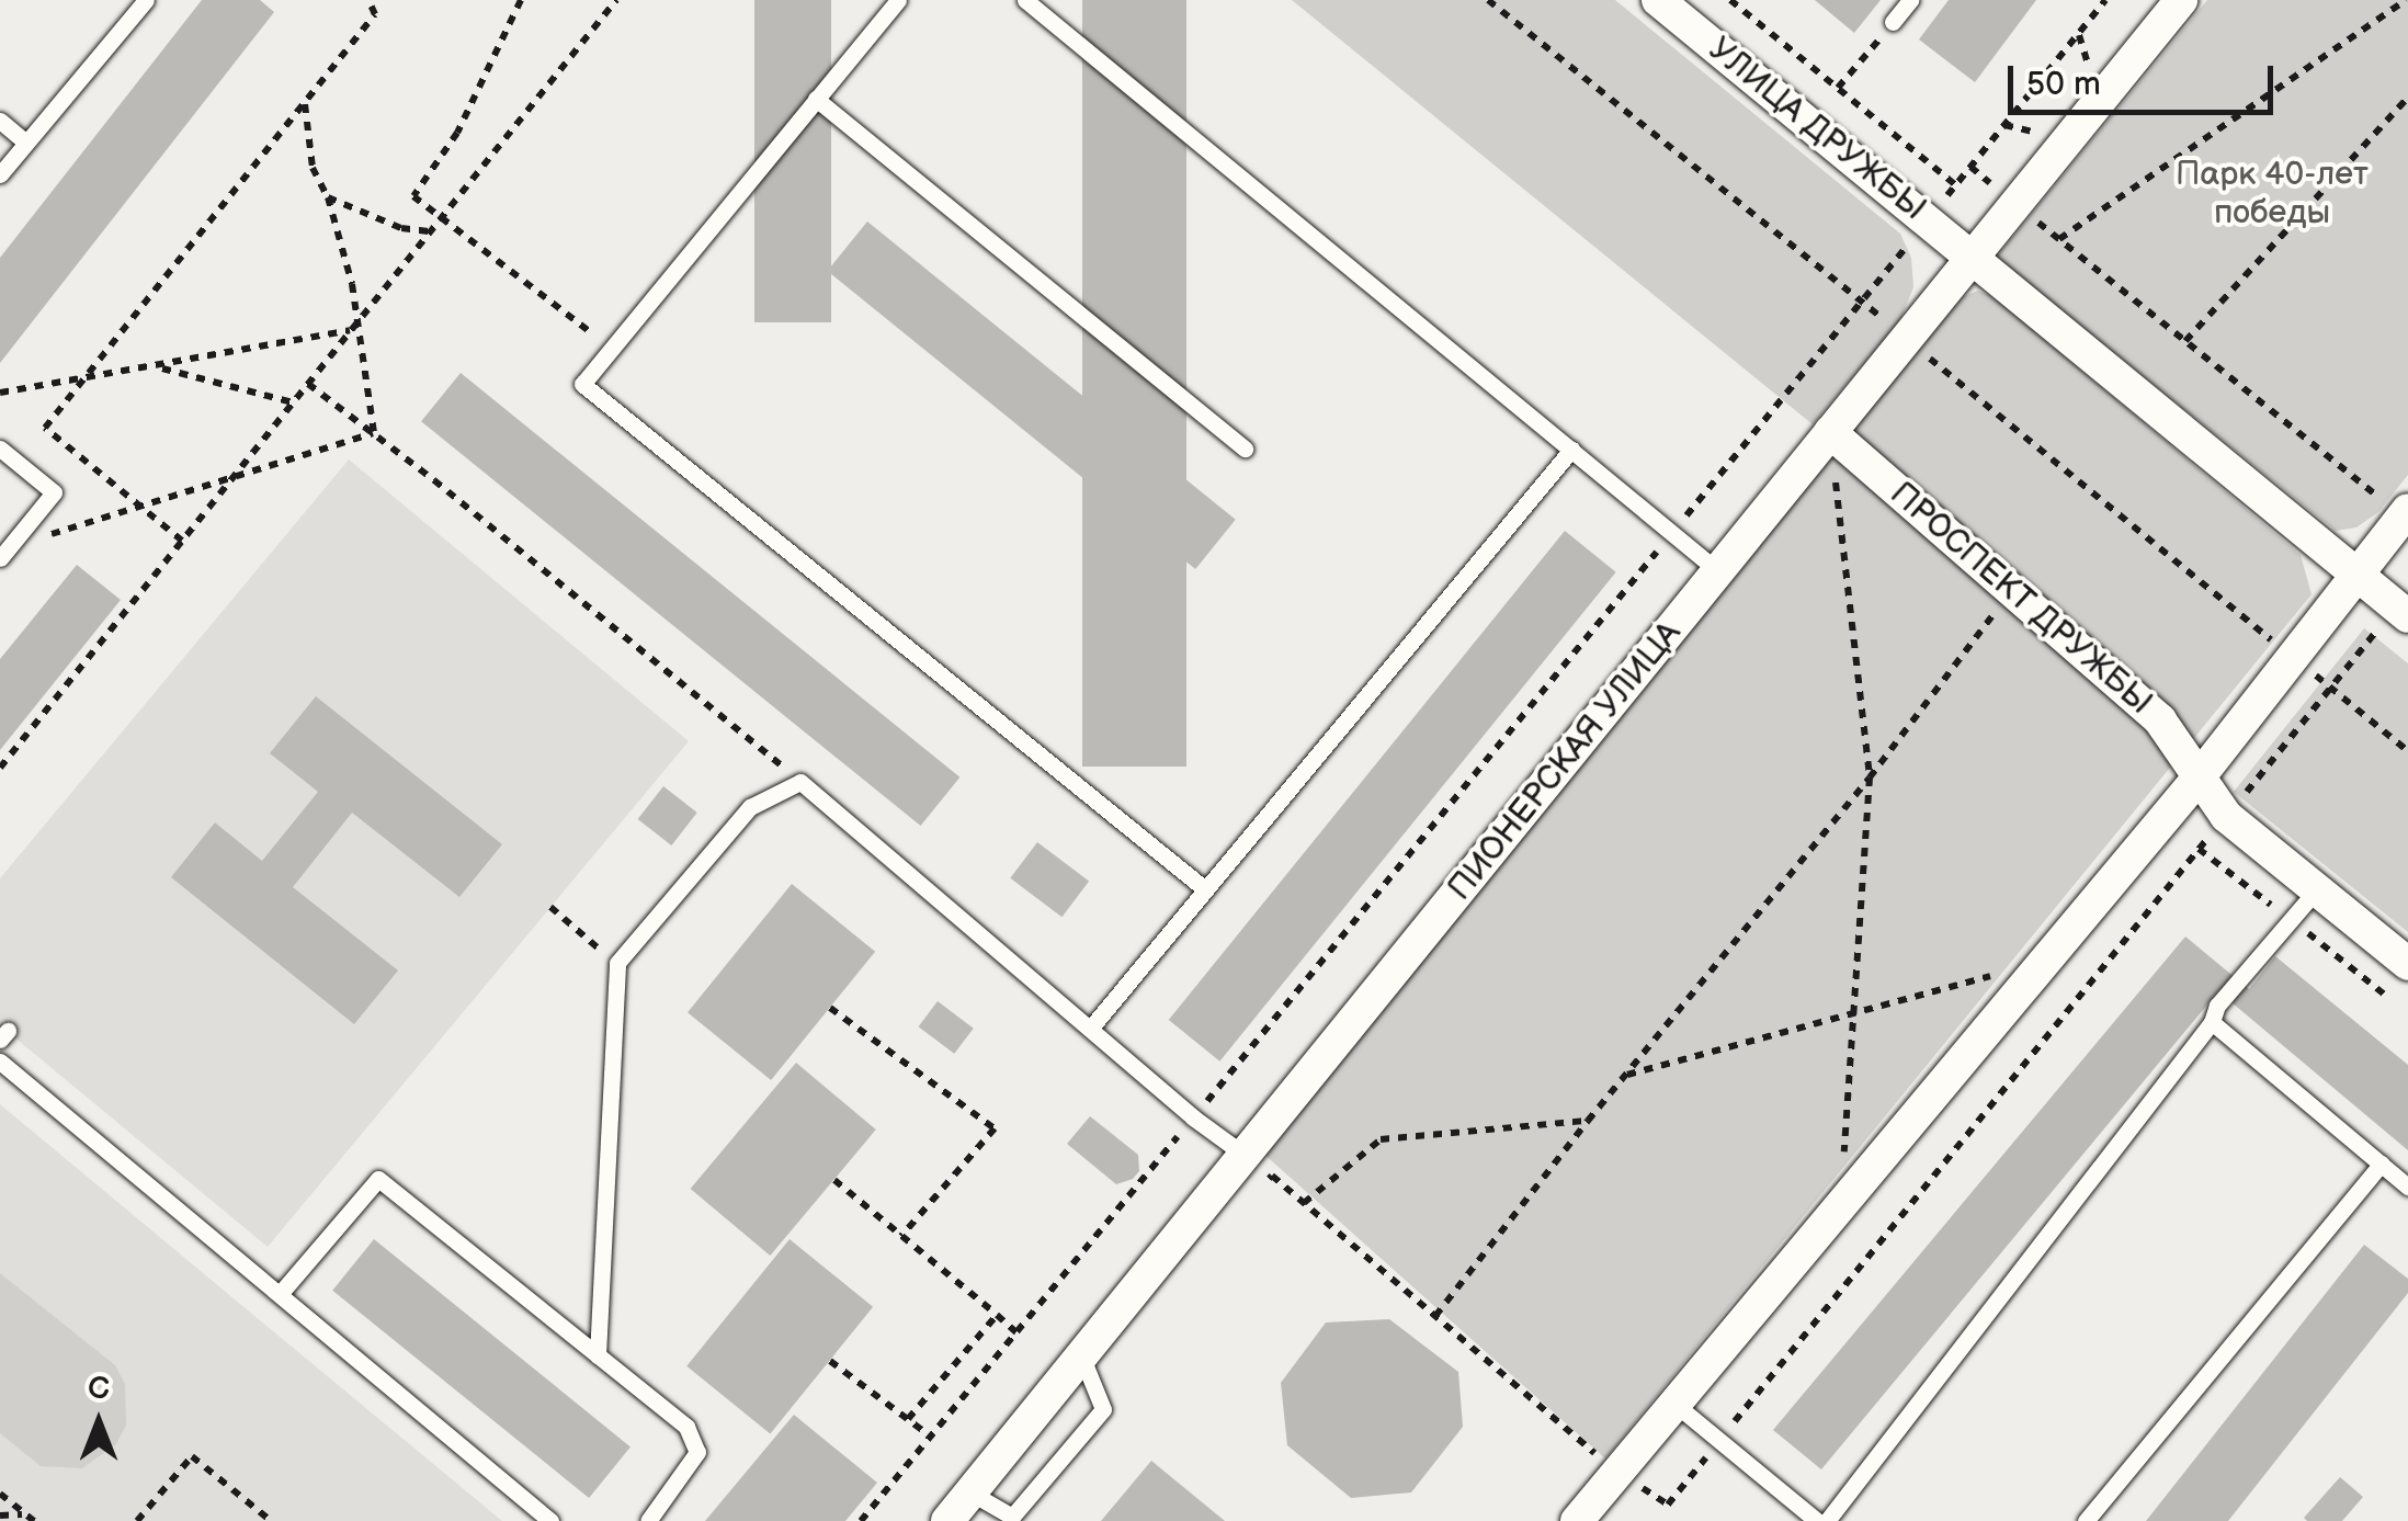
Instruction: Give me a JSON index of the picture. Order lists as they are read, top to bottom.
{
  "streets": {
    "street": ["УЛИЦА ДРУЖБЫ", "ПРОСПЕКТ ДРУЖБЫ", "ПИОНЕРСКАЯ УЛИЦА"]
  },
  "crossings": [
    ["УЛИЦА ДРУЖБЫ", "ПИОНЕРСКАЯ УЛИЦА"],
    ["ПРОСПЕКТ ДРУЖБЫ", "ПИОНЕРСКАЯ УЛИЦА"]
  ],
  "parks": ["Парк 40-лет победы"],
  "scale_bar": "50 m",
  "north": "top"
}
